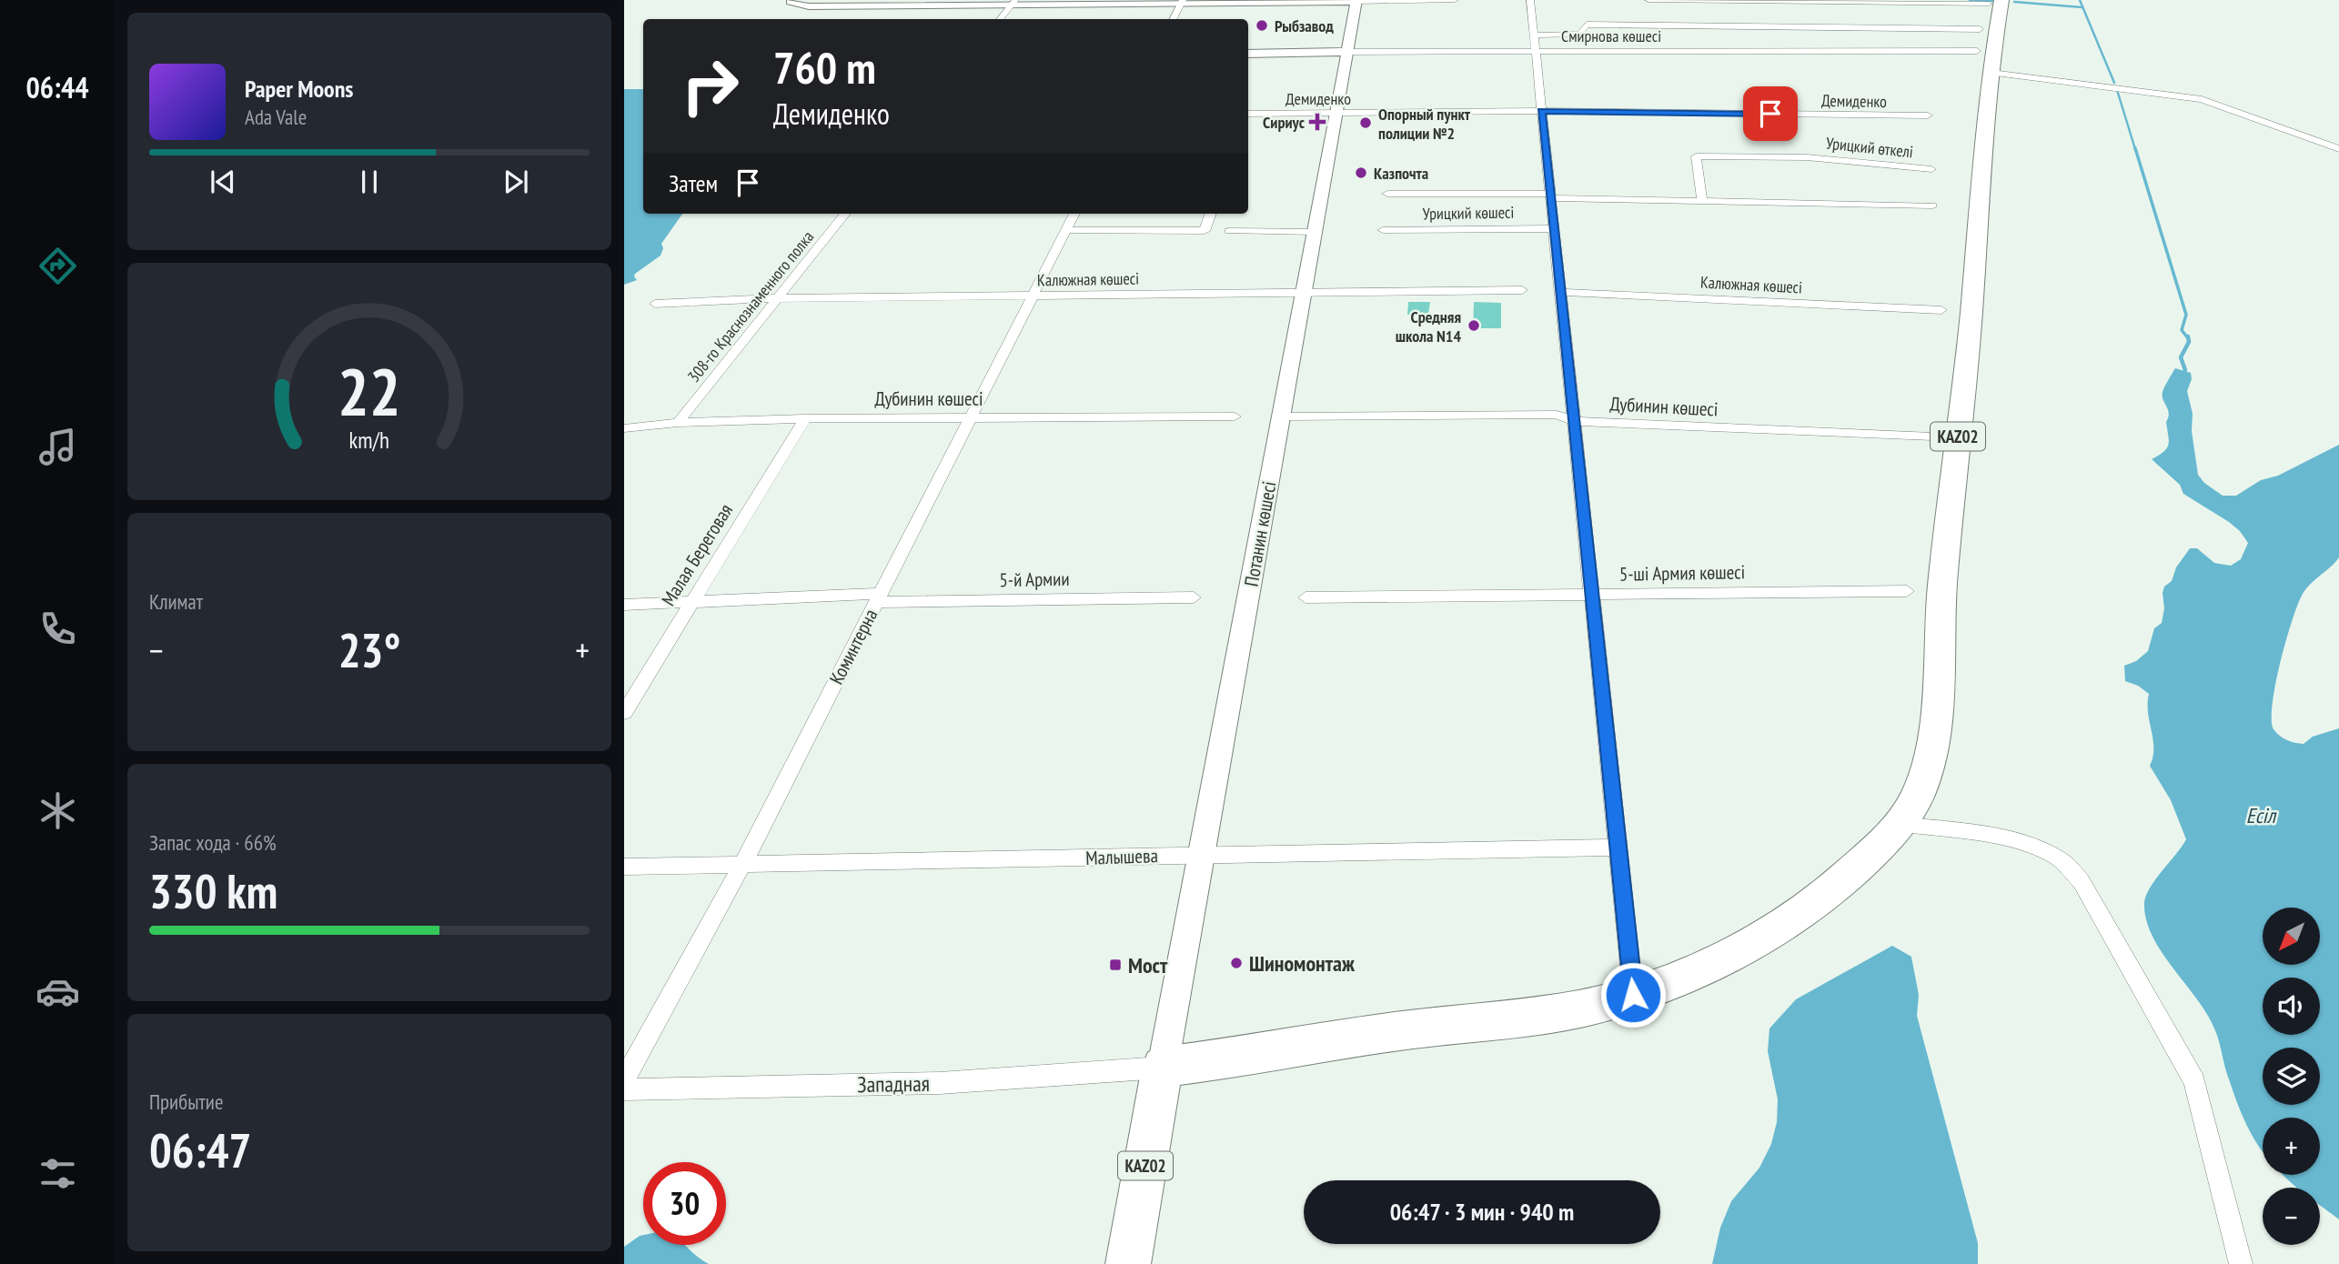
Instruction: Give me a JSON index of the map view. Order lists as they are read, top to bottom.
{
  "streets": {
    "highway": ["KAZ02"],
    "main road": ["Смирнова көшесі", "Потанин көшесі"],
    "street": [
      "Демиденко",
      "Урицкий өткелі",
      "Урицкий көшесі",
      "Калюжная көшесі",
      "308-го Краснознаменного полка",
      "Дубинин көшесі",
      "Малая Береговая",
      "5-ші Армия көшесі",
      "5-й Армии",
      "Коминтерна",
      "Малышева",
      "Западная"
    ]
  },
  "crossings": [
    ["Смирнова көшесі", "Потанин көшесі"],
    ["Демиденко", "Потанин көшесі"],
    ["Калюжная көшесі", "308-го Краснознаменного полка"],
    ["Калюжная көшесі", "Потанин көшесі"],
    ["Калюжная көшесі", "Коминтерна"],
    ["308-го Краснознаменного полка", "Дубинин көшесі"],
    ["Дубинин көшесі", "Потанин көшесі"],
    ["Дубинин көшесі", "Малая Береговая"],
    ["Дубинин көшесі", "Коминтерна"],
    ["KAZ02", "Потанин көшесі"],
    ["KAZ02", "Западная"],
    ["Потанин көшесі", "Малышева"],
    ["Потанин көшесі", "Западная"],
    ["Малая Береговая", "5-й Армии"],
    ["5-й Армии", "Коминтерна"],
    ["Коминтерна", "Малышева"]
  ],
  "water": ["Есіл"],
  "places": {
    "other": [
      "Рыбзавод",
      "Опорный пункт полиции №2",
      "Казпочта",
      "Средняя школа N14",
      "Шиномонтаж"
    ],
    "health": ["Сириус"],
    "transit": ["Мост"]
  },
  "north": "bottom left",
  "page": {
    "tabs": "06:44",
    "turn": ["760 m", "Демиденко"],
    "song": ["Paper Moons", "Ada Vale"],
    "then": "Затем",
    "tile": [
      "Климат",
      ["Запас хода · 66%", "330 km"],
      ["Прибытие", "06:47"]
    ],
    "heat": ["−", "23°", "+"],
    "map_buttons": ["+", "−"],
    "limit": "30",
    "trip": "06:47 · 3 мин · 940 m",
    "gauge": ["22", "km/h"]
  }
}
